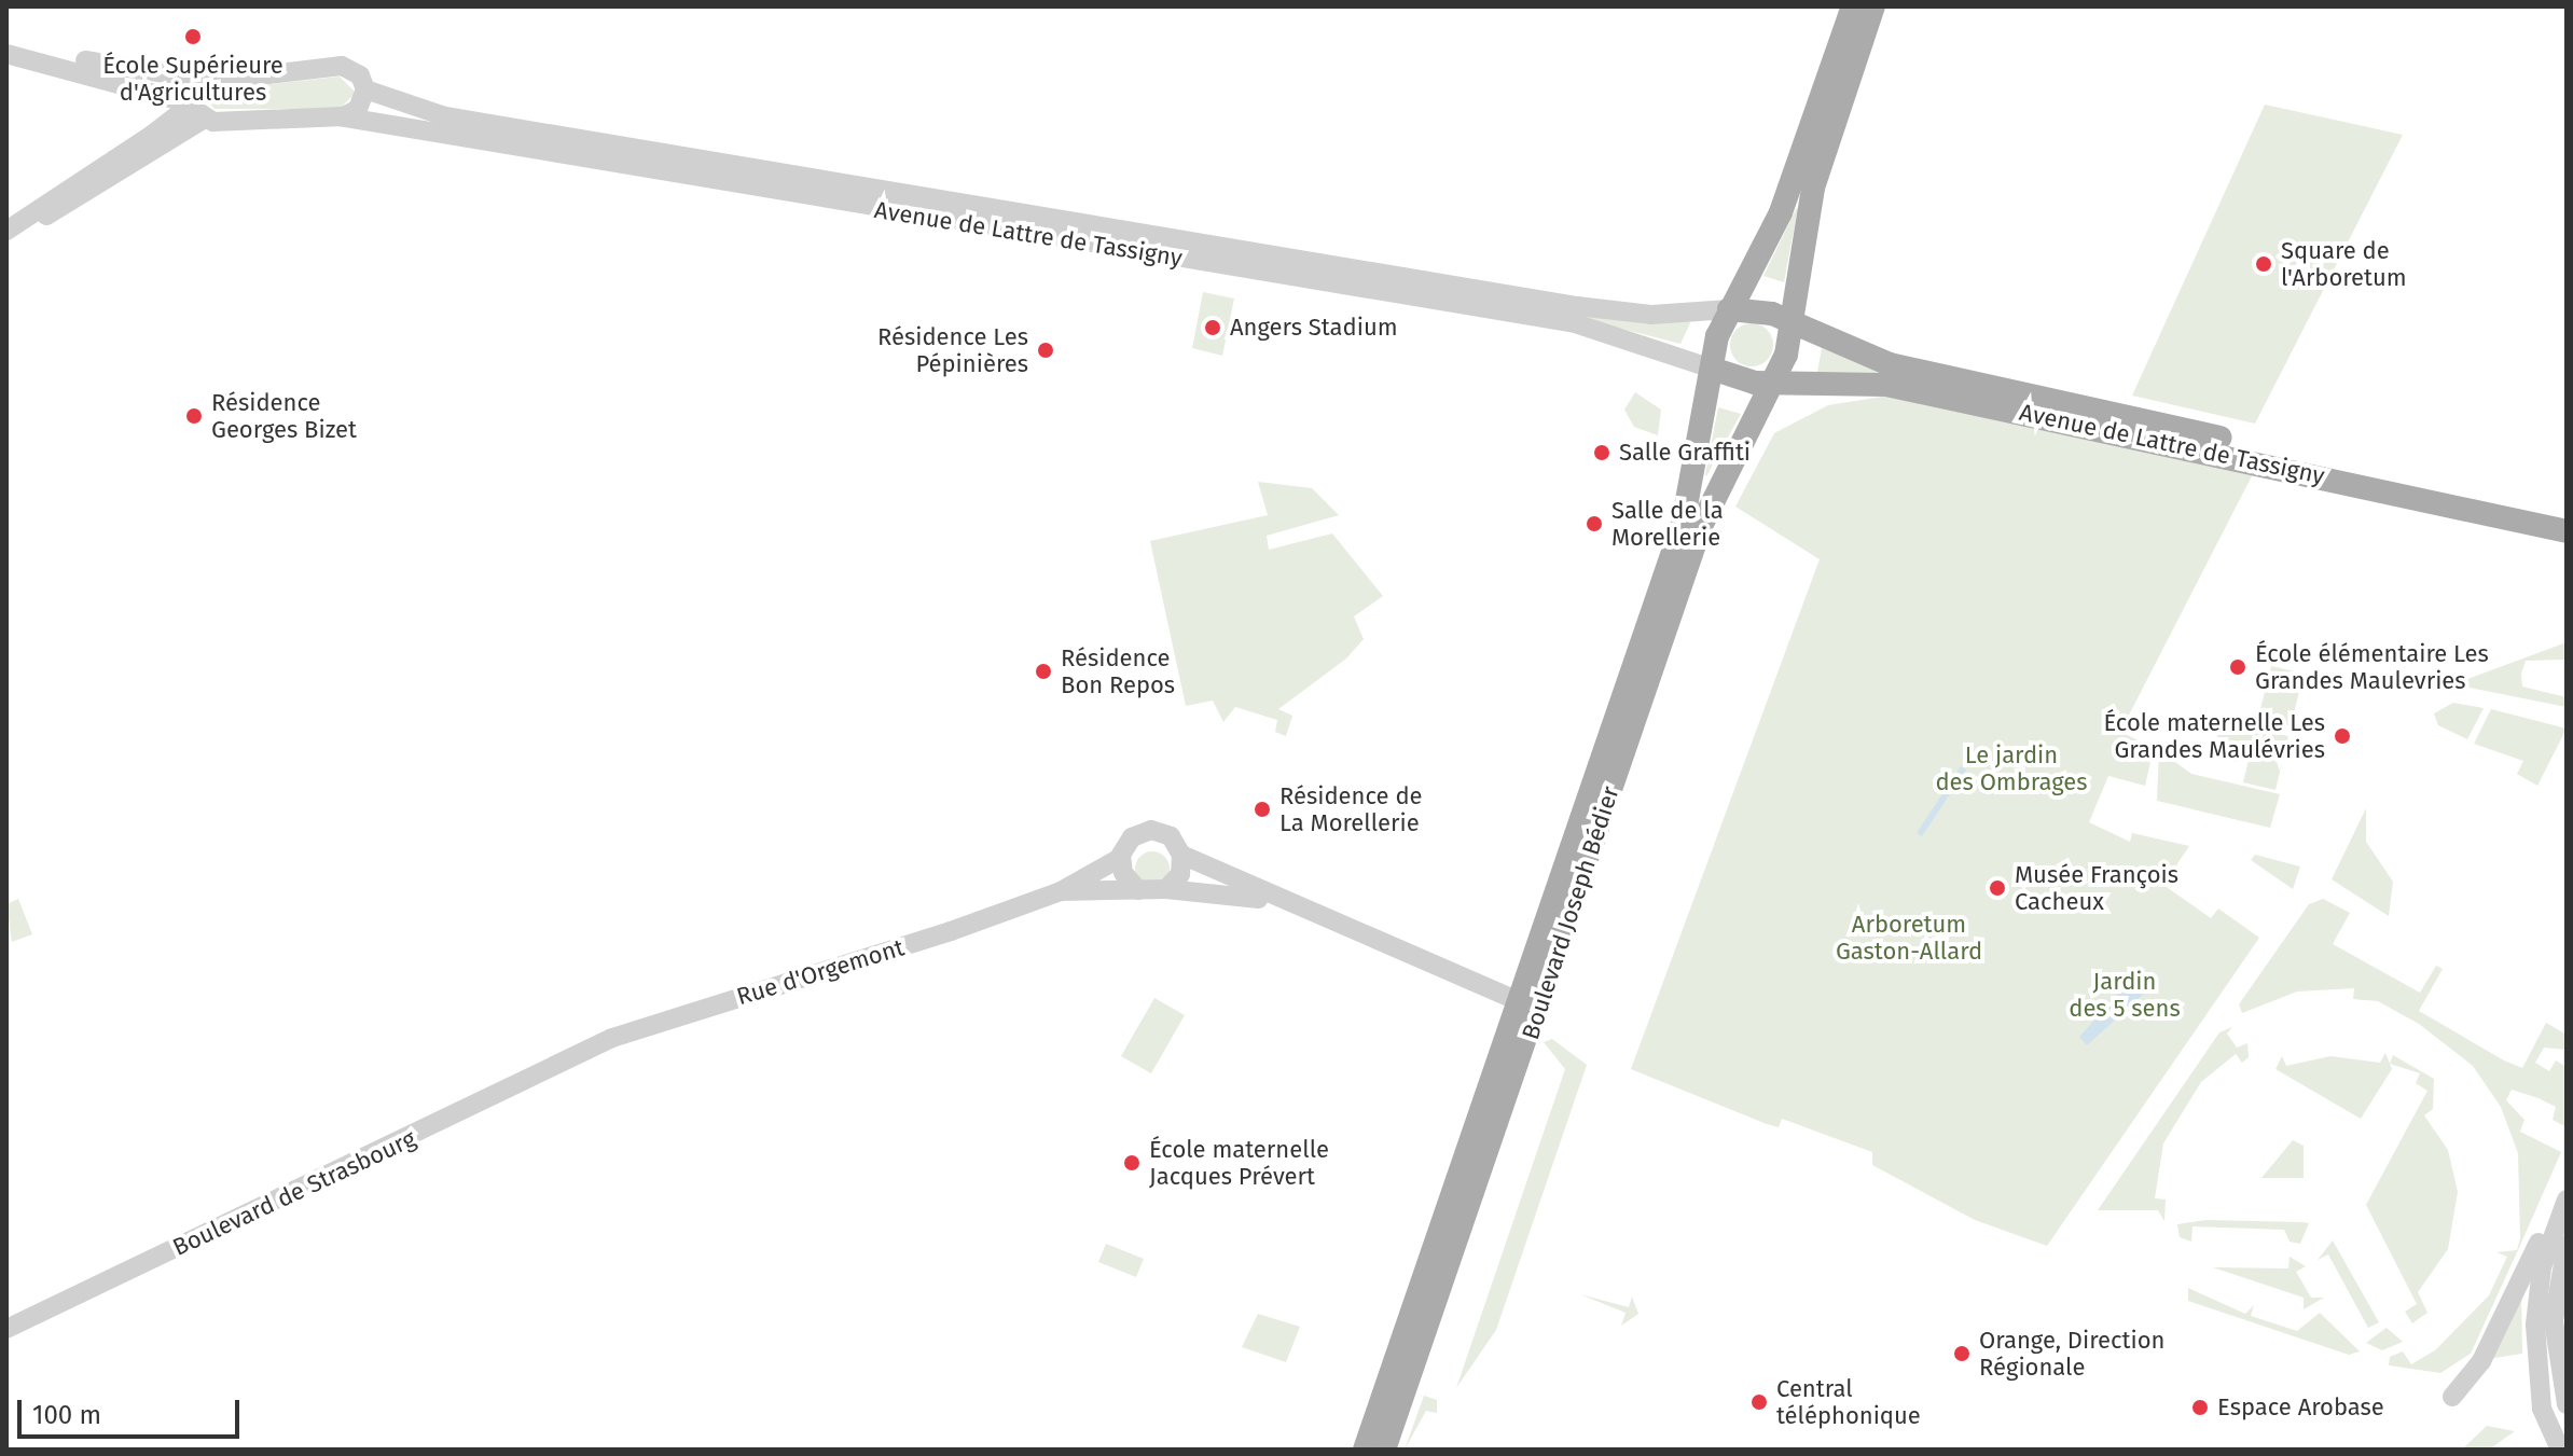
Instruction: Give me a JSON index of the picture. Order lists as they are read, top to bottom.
{
  "streets": {
    "main road": ["Avenue de Lattre de Tassigny", "Boulevard Joseph Bédier"],
    "street": ["Rue d'Orgemont", "Boulevard de Strasbourg"]
  },
  "crossings": [
    ["Avenue de Lattre de Tassigny", "Boulevard Joseph Bédier"],
    ["Boulevard Joseph Bédier", "Rue d'Orgemont"],
    ["Rue d'Orgemont", "Boulevard de Strasbourg"]
  ],
  "parks": ["Le jardin des Ombrages", "Arboretum Gaston-Allard", "Jardin des 5 sens"],
  "places": [
    "École Supérieure d'Agricultures",
    "Square de l'Arboretum",
    "Angers Stadium",
    "Résidence Les Pépinières",
    "Résidence Georges Bizet",
    "Salle Graffiti",
    "Salle de la Morellerie",
    "École élémentaire Les Grandes Maulevries",
    "Résidence Bon Repos",
    "École maternelle Les Grandes Maulévries",
    "Résidence de La Morellerie",
    "Musée François Cacheux",
    "École maternelle Jacques Prévert",
    "Orange, Direction Régionale",
    "Central téléphonique",
    "Espace Arobase"
  ],
  "scale_bar": "100 m"
}
